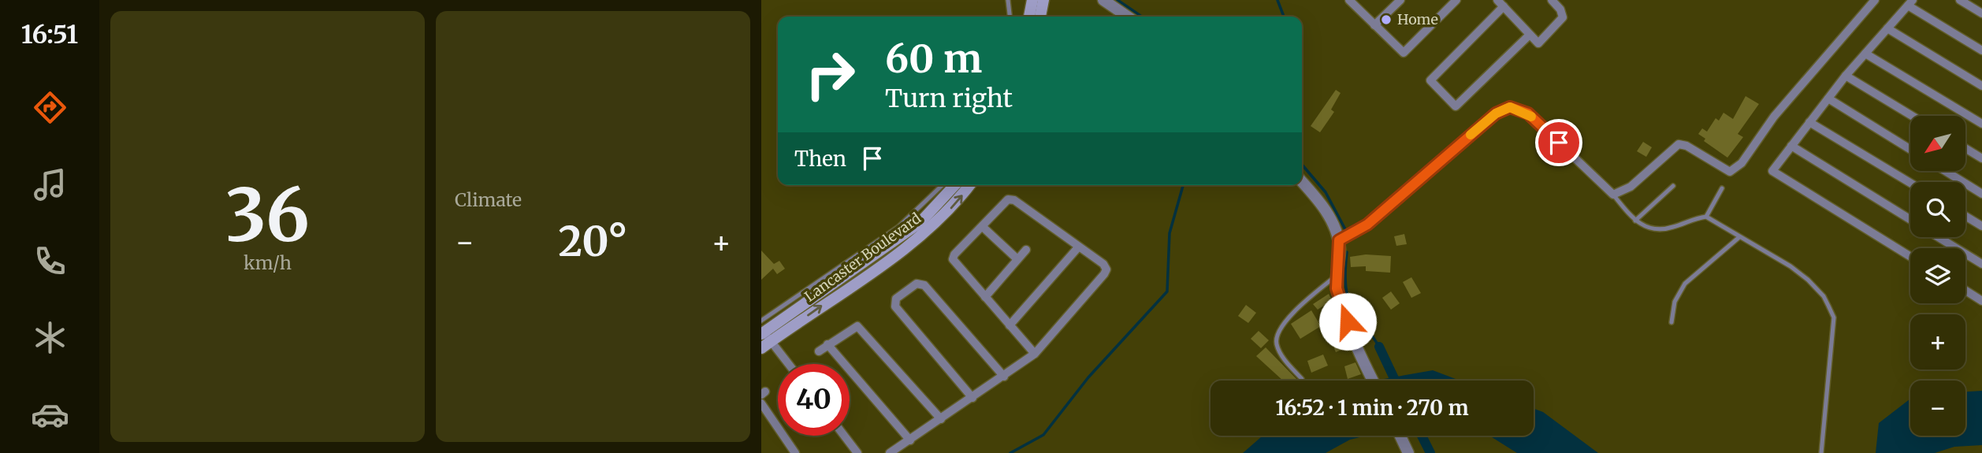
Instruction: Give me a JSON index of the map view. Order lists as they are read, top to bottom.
{
  "streets": {
    "main road": ["Lancaster Boulevard"]
  },
  "places": ["Home"],
  "north": "bottom left",
  "page": {
    "tabs": "16:51",
    "tile": [
      ["36", "km/h"],
      "Climate"
    ],
    "turn": ["60 m", "Turn right"],
    "map_buttons": ["+", "−"],
    "then": "Then",
    "heat": ["−", "20°", "+"],
    "limit": "40",
    "trip": "16:52 · 1 min · 270 m"
  }
}
